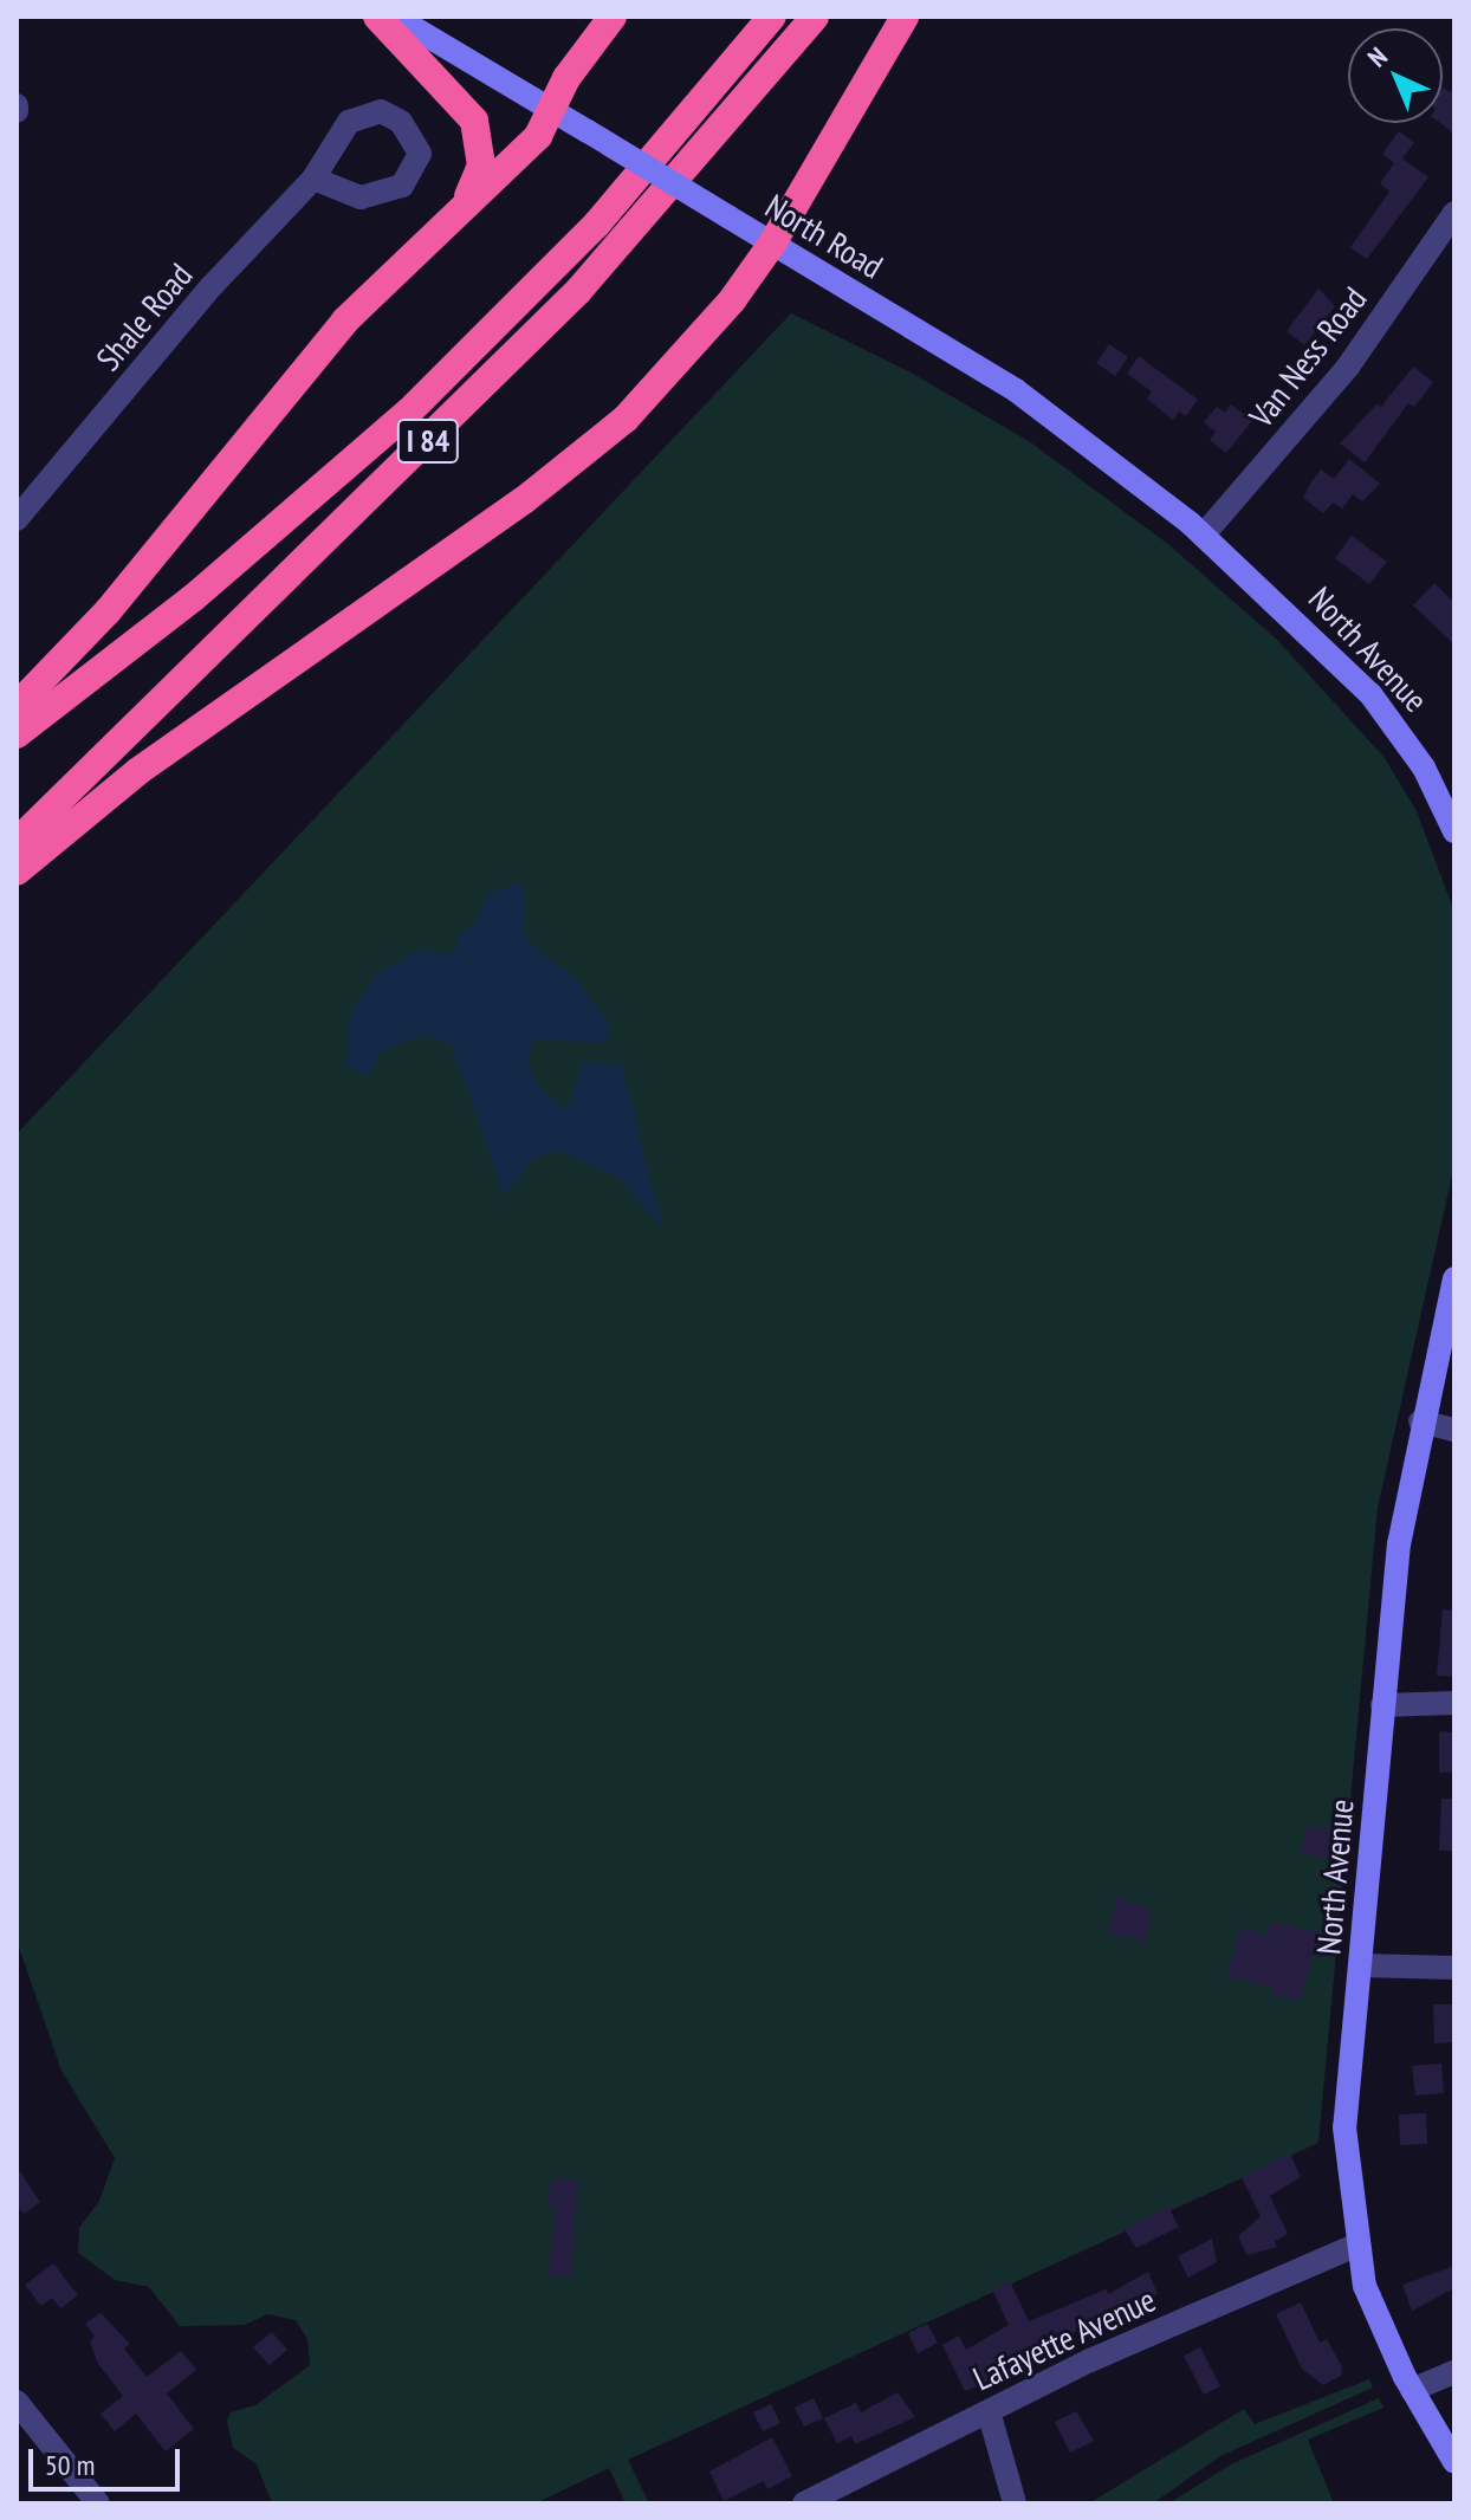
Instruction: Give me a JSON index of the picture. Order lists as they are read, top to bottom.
{
  "streets": {
    "highway": ["I 84"],
    "main road": ["North Road", "North Avenue"],
    "street": ["Shale Road", "Van Ness Road", "Lafayette Avenue"]
  },
  "crossings": [
    ["North Road", "Van Ness Road"],
    ["North Road", "North Avenue"],
    ["Van Ness Road", "North Avenue"],
    ["North Avenue", "Lafayette Avenue"]
  ],
  "scale_bar": "50 m",
  "north": "top left"
}
